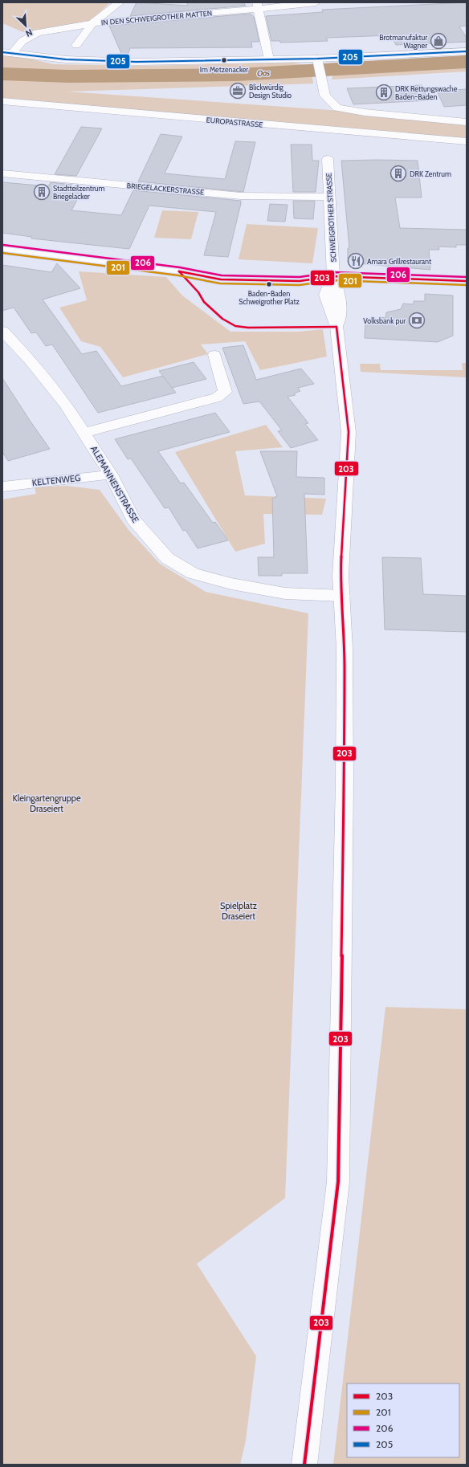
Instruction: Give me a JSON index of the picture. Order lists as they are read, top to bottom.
{
  "streets": {
    "street": [
      "IN DEN SCHWEIGROTHER MATTEN",
      "EUROPASTRASSE",
      "BRIEGELACKERSTRASSE",
      "SCHWEIGROTHER STRASSE",
      "KELTENWEG",
      "ALEMANNENSTRASSE"
    ]
  },
  "crossings": [
    ["BRIEGELACKERSTRASSE", "SCHWEIGROTHER STRASSE"],
    ["SCHWEIGROTHER STRASSE", "ALEMANNENSTRASSE"],
    ["KELTENWEG", "ALEMANNENSTRASSE"]
  ],
  "water": ["Oos"],
  "parks": ["Kleingartengruppe Draseiert", "Spielplatz Draseiert"],
  "places": {
    "shop": ["Brotmanufaktur Wagner"],
    "other": ["Im Metzenacker", "Baden-Baden Schweigrother Platz"],
    "office": ["Blickwürdig Design Studio"],
    "building": ["DRK Rettungswache Baden-Baden", "DRK Zentrum", "Stadtteilzentrum Briegelacker"],
    "restaurant": ["Amara Grillrestaurant"],
    "bank": ["Volksbank pur"]
  },
  "lines": [
    "transit line 205",
    "transit line 206",
    "transit line 201",
    "transit line 203"
  ],
  "legend": [
    "203",
    "201",
    "206",
    "205"
  ],
  "north": "bottom right"
}
